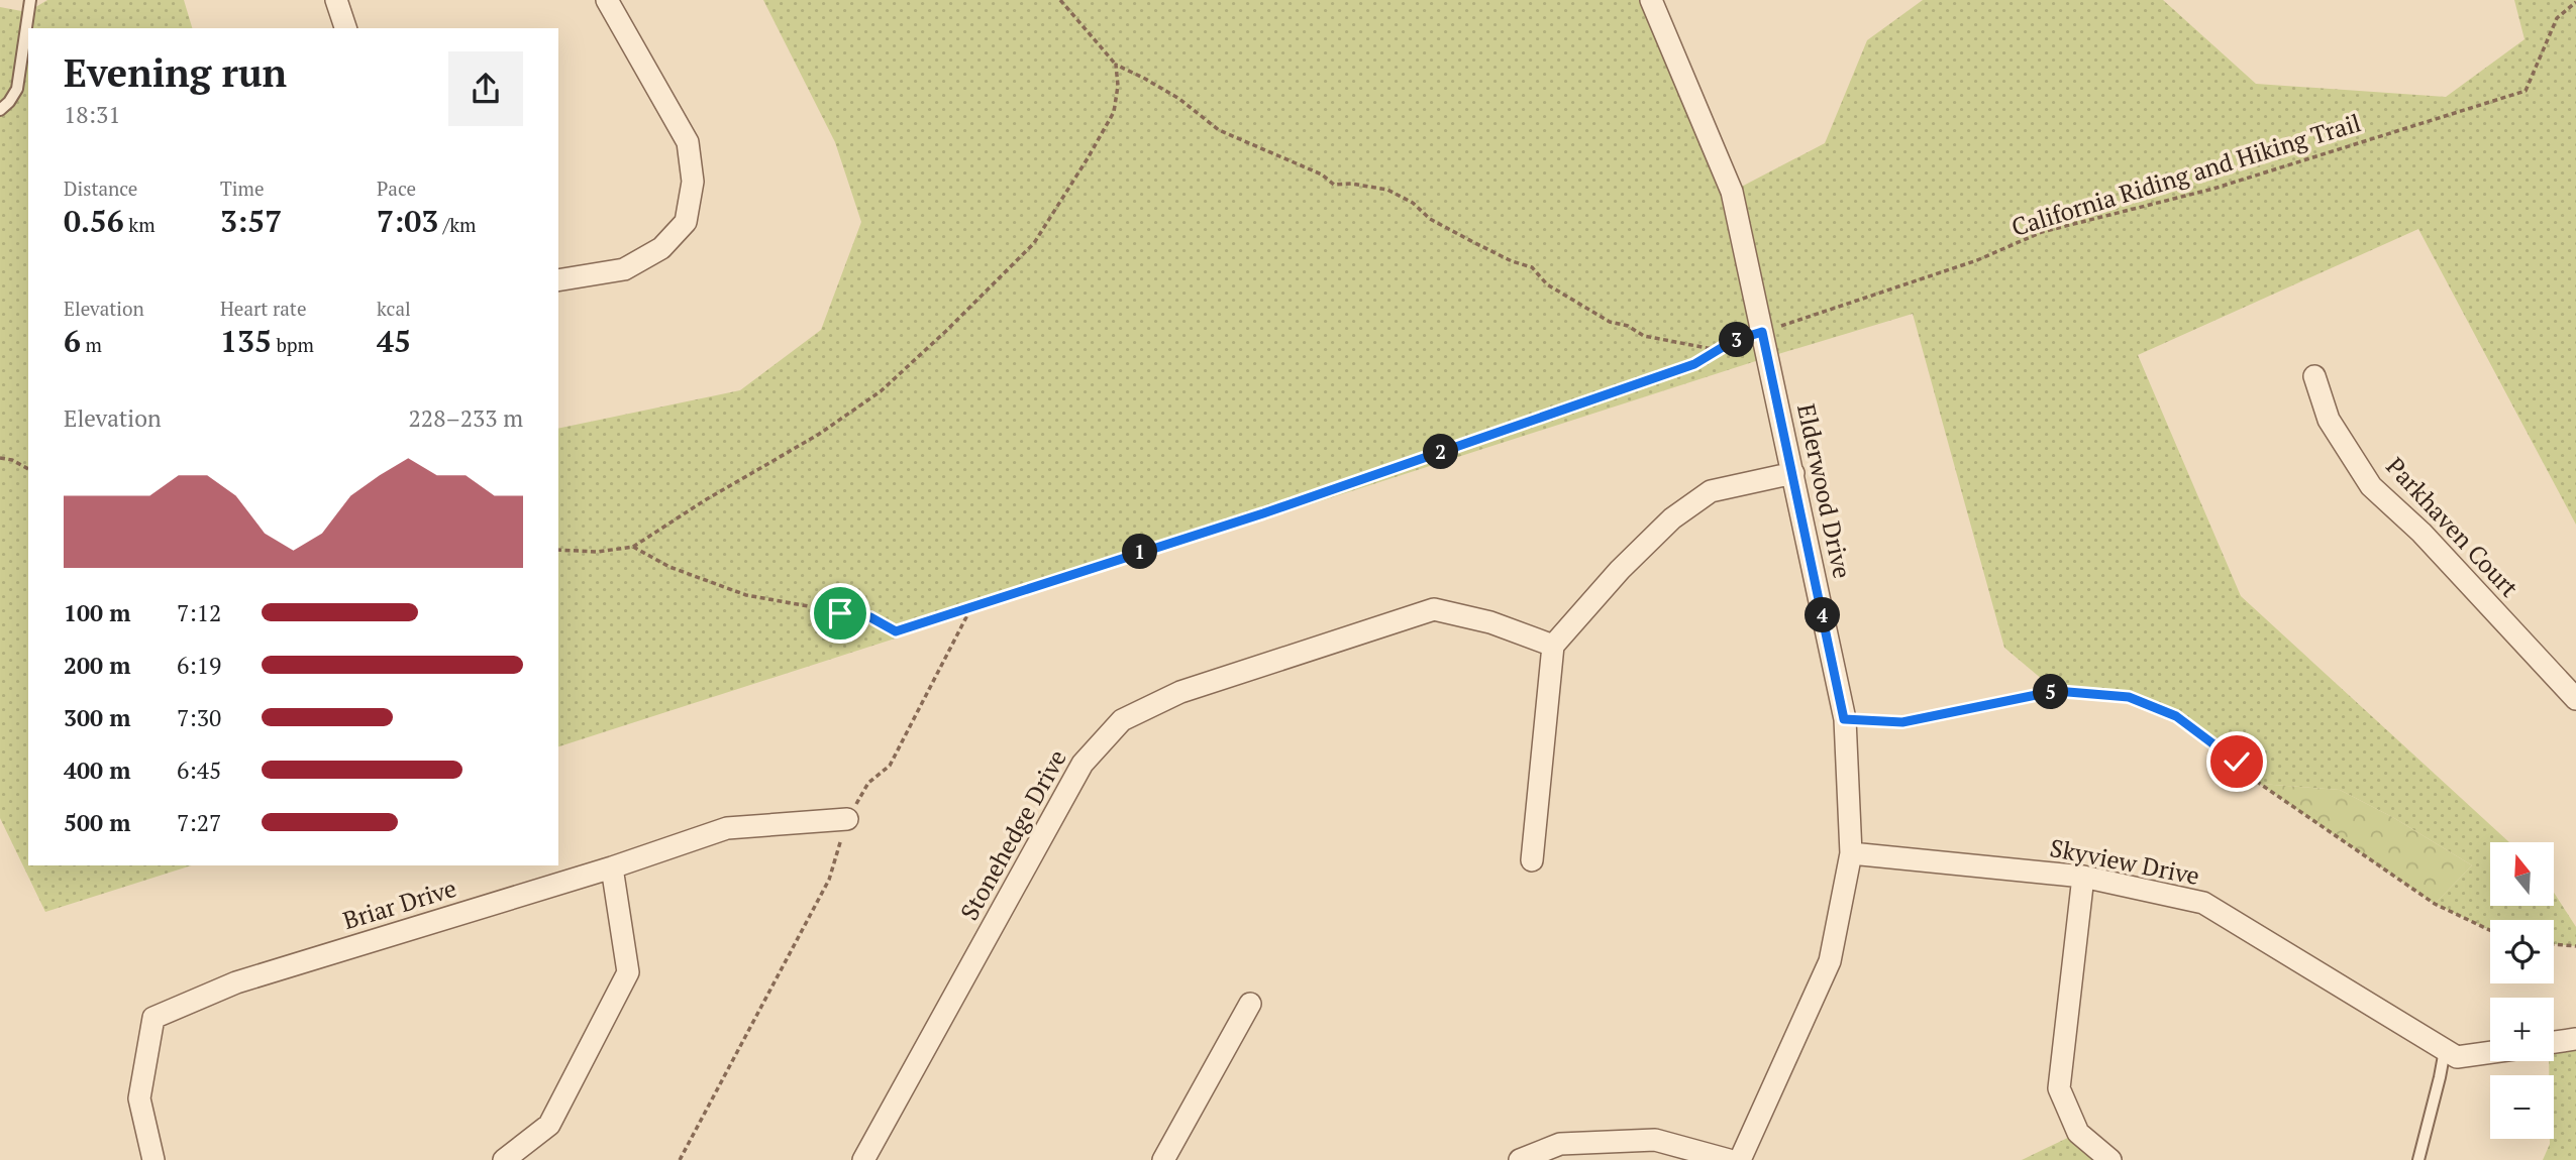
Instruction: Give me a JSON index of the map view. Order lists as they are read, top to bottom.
{
  "streets": {
    "street": [
      "Elderwood Drive",
      "Parkhaven Court",
      "Stonehedge Drive",
      "Skyview Drive",
      "Briar Drive"
    ],
    "path": ["California Riding and Hiking Trail"]
  },
  "crossings": [
    ["California Riding and Hiking Trail", "Elderwood Drive"],
    ["Elderwood Drive", "Skyview Drive"]
  ],
  "north": "top",
  "page": {
    "heading": ["Evening run", "18:31"],
    "stats": [
      ["Distance", "0.56 km"],
      ["Time", "3:57"],
      ["Pace", "7:03 /km"],
      ["Elevation", "6 m"],
      ["Heart rate", "135 bpm"],
      ["kcal", "45"]
    ],
    "pins": [
      "3",
      "2",
      "1",
      "4",
      "5"
    ],
    "chart": ["Elevation", "228–233 m"],
    "list": [
      {
        "name": "100 m",
        "note": "7:12"
      },
      {
        "name": "200 m",
        "note": "6:19"
      },
      {
        "name": "300 m",
        "note": "7:30"
      },
      {
        "name": "400 m",
        "note": "6:45"
      },
      {
        "name": "500 m",
        "note": "7:27"
      }
    ],
    "map_buttons": ["+", "−"]
  }
}
